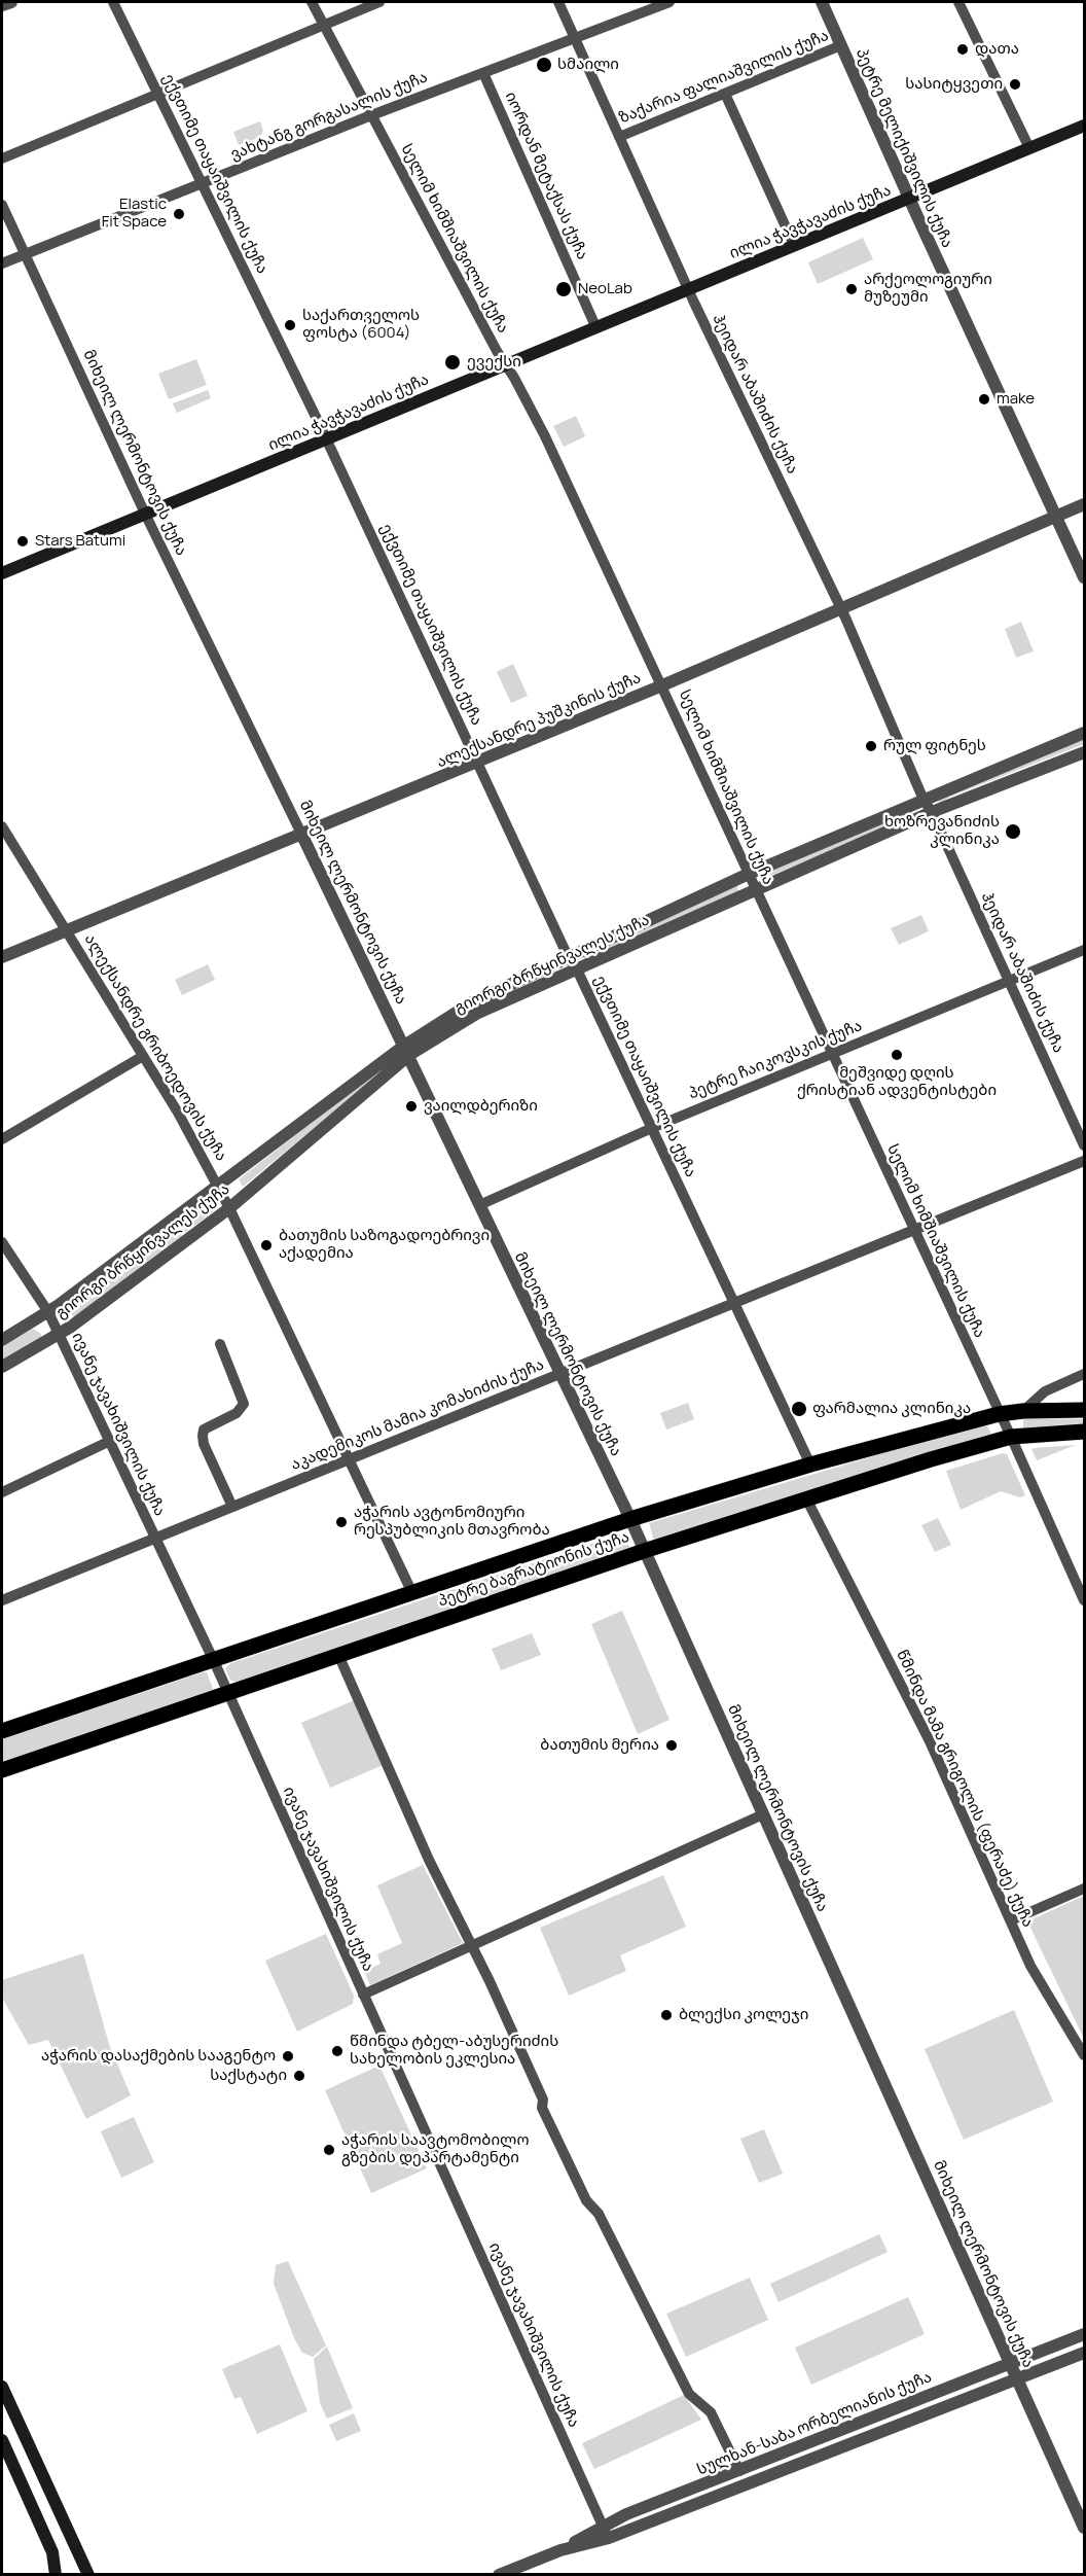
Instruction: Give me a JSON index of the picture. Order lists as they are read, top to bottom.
{
  "streets": {
    "main road": ["ილია ჭავჭავაძის ქუჩა", "პეტრე ბაგრატიონის ქუჩა"],
    "street": [
      "ზაქარია ფალიაშვილის ქუჩა",
      "ვახტანგ გორგასალის ქუჩა",
      "პეტრე მელიქიშვილის ქუჩა",
      "ექვთიმე თაყაიშვილის ქუჩა",
      "იორდან მეტაქსას ქუჩა",
      "სელიმ ხიმშიაშვილის ქუჩა",
      "ჰეიდარ აბაშიძის ქუჩა",
      "მიხეილ ლერმონტოვის ქუჩა",
      "ალექსანდრე პუშკინის ქუჩა",
      "გიორგი ბრწყინვალეს ქუჩა",
      "ალექსანდრე გრიბოედოვის ქუჩა",
      "პეტრე ჩაიკოვსკის ქუჩა",
      "აკადემიკოს მამია კომახიძის ქუჩა",
      "ივანე ჯავახიშვილის ქუჩა",
      "წმინდა მამა გრიგოლის (ფერაძე) ქუჩა",
      "სულხან-საბა ორბელიანის ქუჩა"
    ]
  },
  "crossings": [
    ["ზაქარია ფალიაშვილის ქუჩა", "პეტრე მელიქიშვილის ქუჩა"],
    ["ზაქარია ფალიაშვილის ქუჩა", "ჰეიდარ აბაშიძის ქუჩა"],
    ["ვახტანგ გორგასალის ქუჩა", "ექვთიმე თაყაიშვილის ქუჩა"],
    ["ვახტანგ გორგასალის ქუჩა", "იორდან მეტაქსას ქუჩა"],
    ["ვახტანგ გორგასალის ქუჩა", "სელიმ ხიმშიაშვილის ქუჩა"],
    ["ვახტანგ გორგასალის ქუჩა", "ჰეიდარ აბაშიძის ქუჩა"],
    ["ვახტანგ გორგასალის ქუჩა", "მიხეილ ლერმონტოვის ქუჩა"],
    ["პეტრე მელიქიშვილის ქუჩა", "ილია ჭავჭავაძის ქუჩა"],
    ["პეტრე მელიქიშვილის ქუჩა", "ალექსანდრე პუშკინის ქუჩა"],
    ["ექვთიმე თაყაიშვილის ქუჩა", "ილია ჭავჭავაძის ქუჩა"],
    ["ექვთიმე თაყაიშვილის ქუჩა", "ალექსანდრე პუშკინის ქუჩა"],
    ["ექვთიმე თაყაიშვილის ქუჩა", "გიორგი ბრწყინვალეს ქუჩა"],
    ["ექვთიმე თაყაიშვილის ქუჩა", "პეტრე ჩაიკოვსკის ქუჩა"],
    ["ექვთიმე თაყაიშვილის ქუჩა", "აკადემიკოს მამია კომახიძის ქუჩა"],
    ["ექვთიმე თაყაიშვილის ქუჩა", "პეტრე ბაგრატიონის ქუჩა"],
    ["იორდან მეტაქსას ქუჩა", "ილია ჭავჭავაძის ქუჩა"],
    ["ილია ჭავჭავაძის ქუჩა", "სელიმ ხიმშიაშვილის ქუჩა"],
    ["ილია ჭავჭავაძის ქუჩა", "ჰეიდარ აბაშიძის ქუჩა"],
    ["ილია ჭავჭავაძის ქუჩა", "მიხეილ ლერმონტოვის ქუჩა"],
    ["სელიმ ხიმშიაშვილის ქუჩა", "ალექსანდრე პუშკინის ქუჩა"],
    ["სელიმ ხიმშიაშვილის ქუჩა", "გიორგი ბრწყინვალეს ქუჩა"],
    ["სელიმ ხიმშიაშვილის ქუჩა", "პეტრე ჩაიკოვსკის ქუჩა"],
    ["სელიმ ხიმშიაშვილის ქუჩა", "აკადემიკოს მამია კომახიძის ქუჩა"],
    ["სელიმ ხიმშიაშვილის ქუჩა", "პეტრე ბაგრატიონის ქუჩა"],
    ["ჰეიდარ აბაშიძის ქუჩა", "ალექსანდრე პუშკინის ქუჩა"],
    ["ჰეიდარ აბაშიძის ქუჩა", "გიორგი ბრწყინვალეს ქუჩა"],
    ["ჰეიდარ აბაშიძის ქუჩა", "პეტრე ჩაიკოვსკის ქუჩა"],
    ["მიხეილ ლერმონტოვის ქუჩა", "ალექსანდრე პუშკინის ქუჩა"],
    ["მიხეილ ლერმონტოვის ქუჩა", "გიორგი ბრწყინვალეს ქუჩა"],
    ["მიხეილ ლერმონტოვის ქუჩა", "პეტრე ჩაიკოვსკის ქუჩა"],
    ["მიხეილ ლერმონტოვის ქუჩა", "აკადემიკოს მამია კომახიძის ქუჩა"],
    ["მიხეილ ლერმონტოვის ქუჩა", "პეტრე ბაგრატიონის ქუჩა"],
    ["მიხეილ ლერმონტოვის ქუჩა", "სულხან-საბა ორბელიანის ქუჩა"],
    ["ალექსანდრე პუშკინის ქუჩა", "ალექსანდრე გრიბოედოვის ქუჩა"],
    ["გიორგი ბრწყინვალეს ქუჩა", "ალექსანდრე გრიბოედოვის ქუჩა"],
    ["გიორგი ბრწყინვალეს ქუჩა", "ივანე ჯავახიშვილის ქუჩა"],
    ["ალექსანდრე გრიბოედოვის ქუჩა", "აკადემიკოს მამია კომახიძის ქუჩა"],
    ["ალექსანდრე გრიბოედოვის ქუჩა", "პეტრე ბაგრატიონის ქუჩა"],
    ["აკადემიკოს მამია კომახიძის ქუჩა", "ივანე ჯავახიშვილის ქუჩა"],
    ["ივანე ჯავახიშვილის ქუჩა", "პეტრე ბაგრატიონის ქუჩა"],
    ["ივანე ჯავახიშვილის ქუჩა", "სულხან-საბა ორბელიანის ქუჩა"],
    ["პეტრე ბაგრატიონის ქუჩა", "წმინდა მამა გრიგოლის (ფერაძე) ქუჩა"]
  ],
  "places": [
    "დათა",
    "სმაილი",
    "სასიტყვეთი",
    "Elastic Fit Space",
    "NeoLab",
    "არქეოლოგიური მუზეუმი",
    "საქართველოს ფოსტა (6004)",
    "ევექსი",
    "make",
    "Stars Batumi",
    "რულ ფიტნეს",
    "ხოზრევანიძის კლინიკა",
    "მეშვიდე დღის ქრისტიან ადვენტისტები",
    "ვაილდბერიზი",
    "ბათუმის საზოგადოებრივი აქადემია",
    "ფარმალია კლინიკა",
    "აჭარის ავტონომიური რესპუბლიკის მთავრობა",
    "ბათუმის მერია",
    "ბლექსი კოლეჯი",
    "წმინდა ტბელ-აბუსერიძის სახელობის ეკლესია",
    "აჭარის დასაქმების სააგენტო",
    "საქსტატი",
    "აჭარის საავტომობილო გზების დეპარტამენტი"
  ]
}
